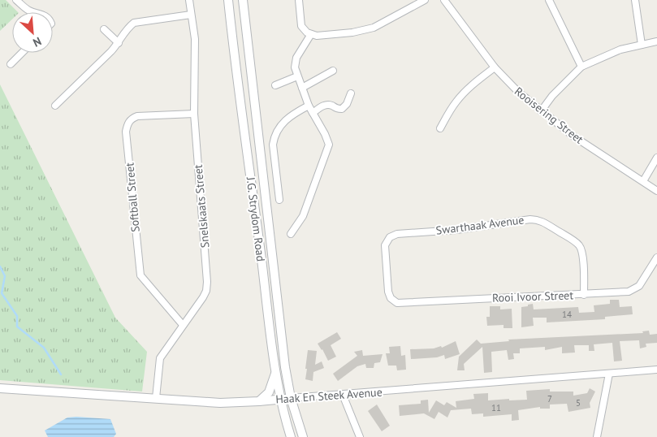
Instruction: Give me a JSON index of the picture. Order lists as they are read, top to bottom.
{
  "streets": {
    "street": [
      "Rooisering Street",
      "Softball Street",
      "Snelskaats Street",
      "J.G. Strydom Road",
      "Swarthaak Avenue",
      "Rooi Ivoor Street",
      "Haak En Steek Avenue"
    ]
  },
  "crossings": [
    ["Softball Street", "Snelskaats Street"],
    ["Snelskaats Street", "Haak En Steek Avenue"],
    ["J.G. Strydom Road", "Haak En Steek Avenue"],
    ["Swarthaak Avenue", "Rooi Ivoor Street"]
  ],
  "house_numbers": [
    "14",
    "7",
    "5",
    "11"
  ],
  "north": "bottom right"
}
